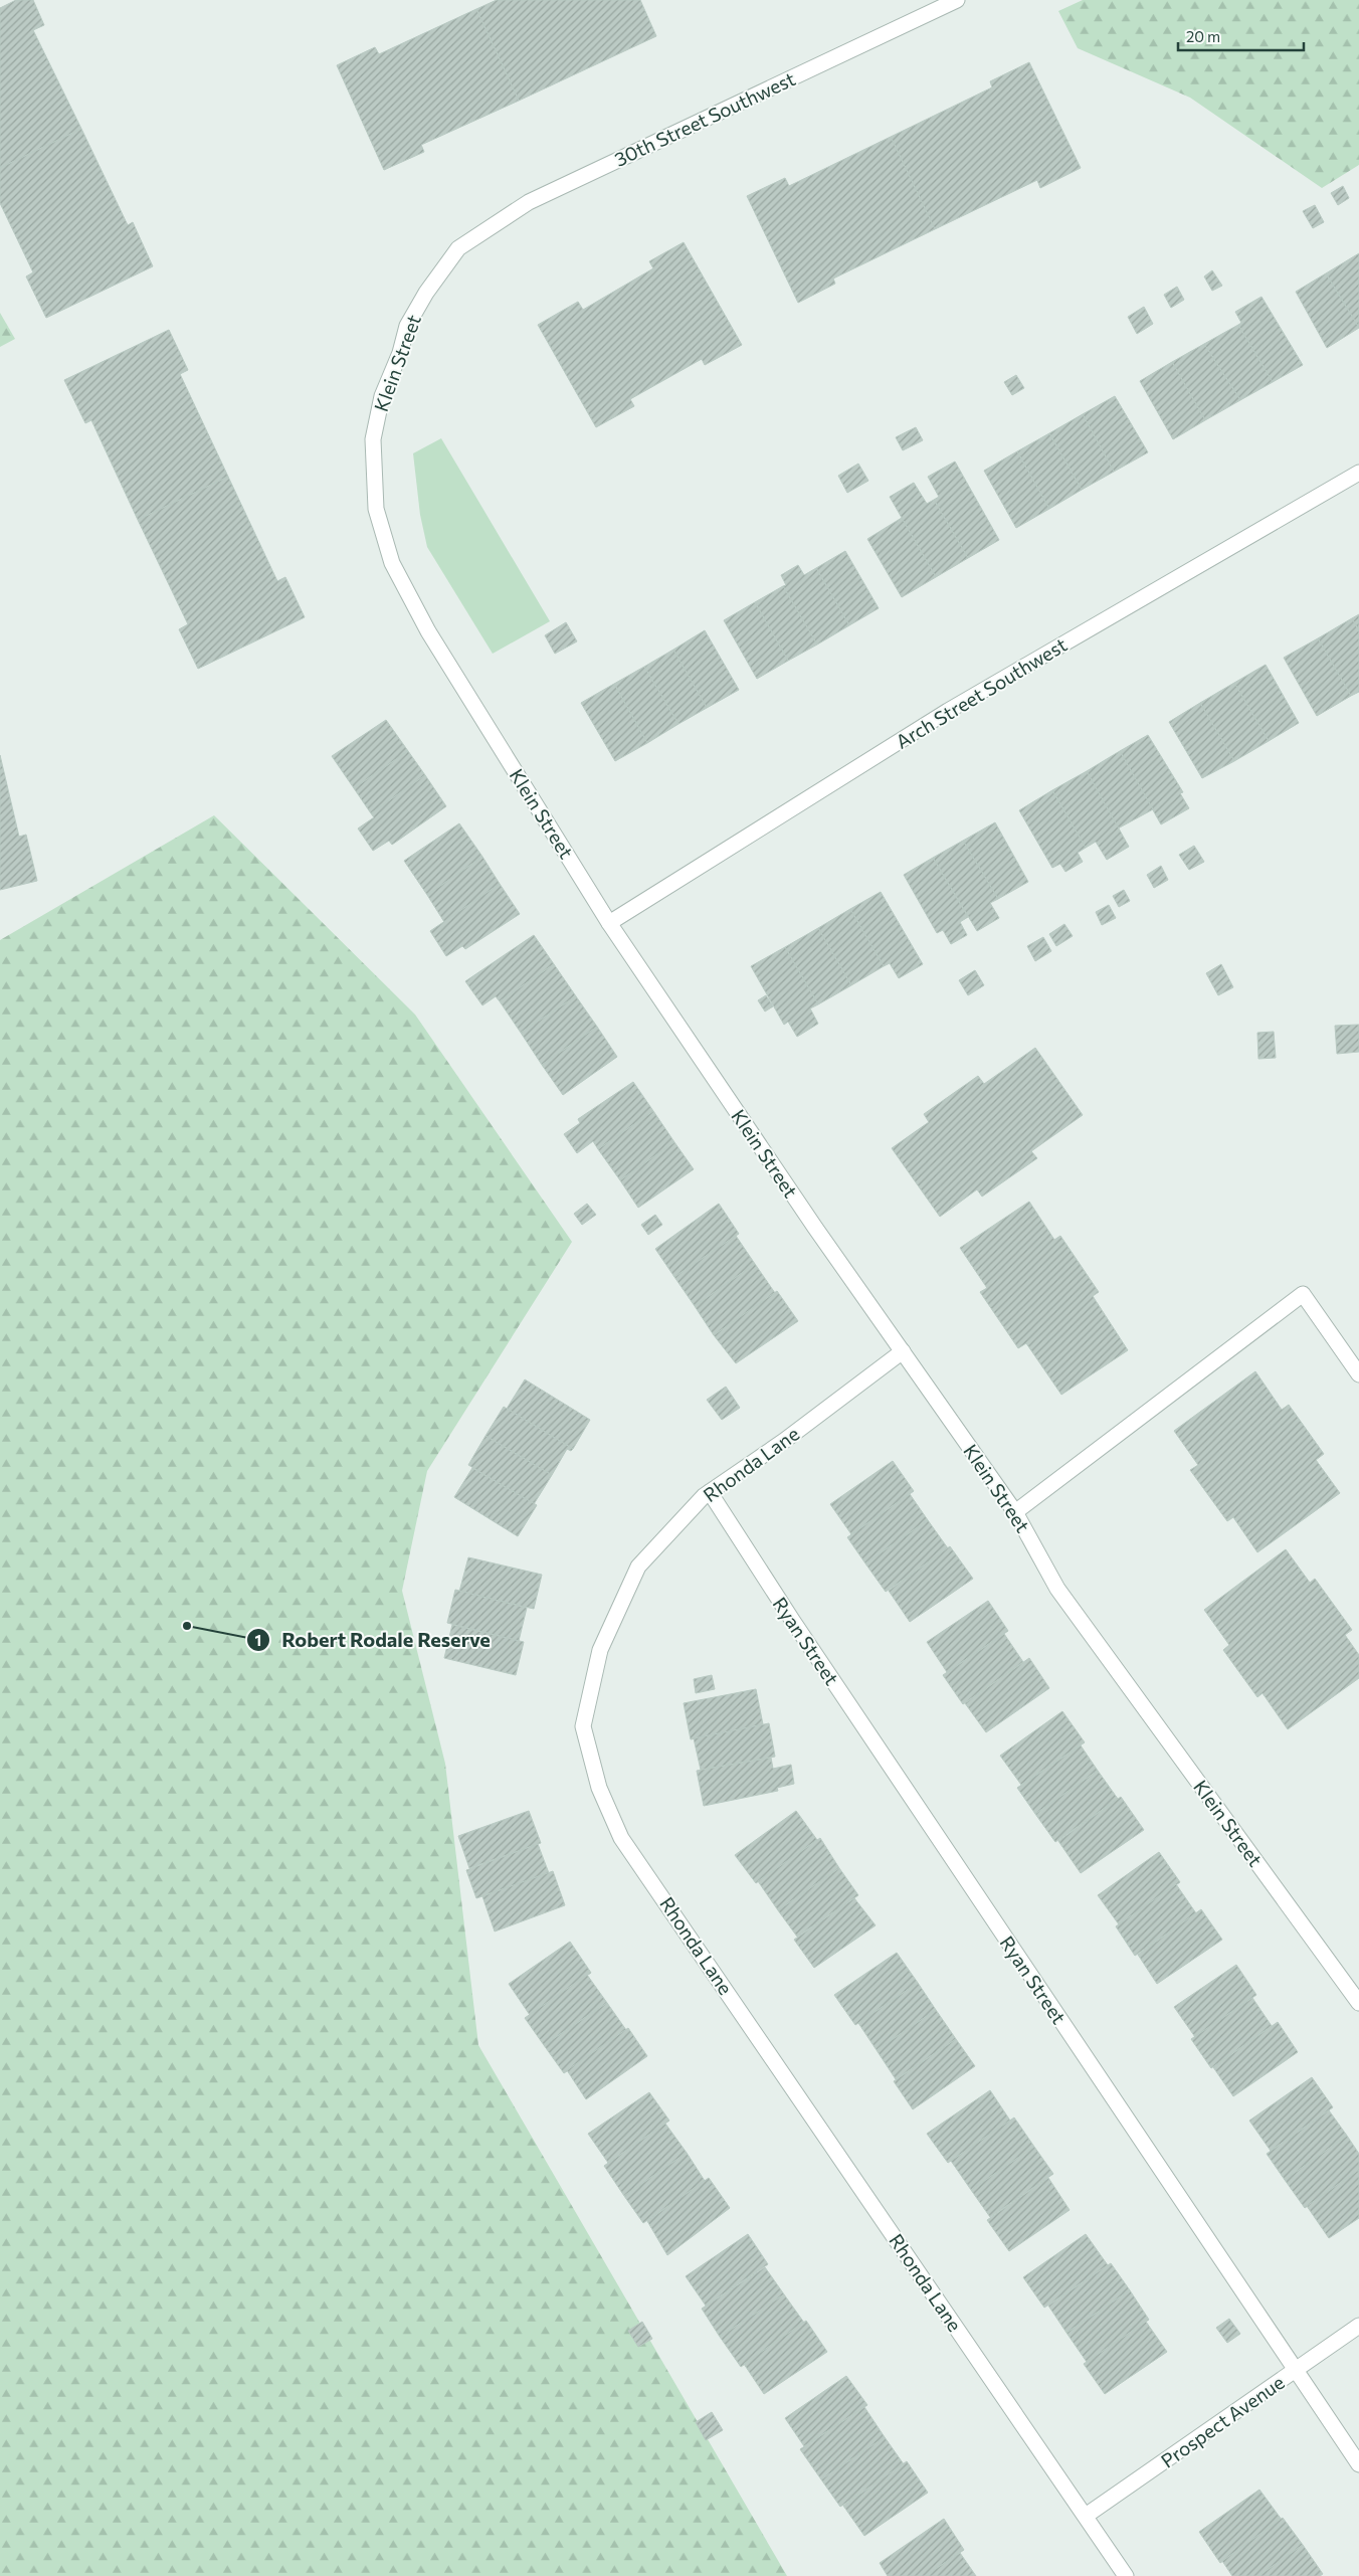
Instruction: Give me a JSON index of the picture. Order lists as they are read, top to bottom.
{
  "streets": {
    "street": [
      "30th Street Southwest",
      "Klein Street",
      "Arch Street Southwest",
      "Rhonda Lane",
      "Ryan Street",
      "Prospect Avenue"
    ]
  },
  "crossings": [
    ["30th Street Southwest", "Klein Street"],
    ["Klein Street", "Arch Street Southwest"],
    ["Klein Street", "Rhonda Lane"],
    ["Rhonda Lane", "Ryan Street"],
    ["Rhonda Lane", "Prospect Avenue"],
    ["Ryan Street", "Prospect Avenue"]
  ],
  "places": ["Robert Rodale Reserve"],
  "scale_bar": "20 m"
}
